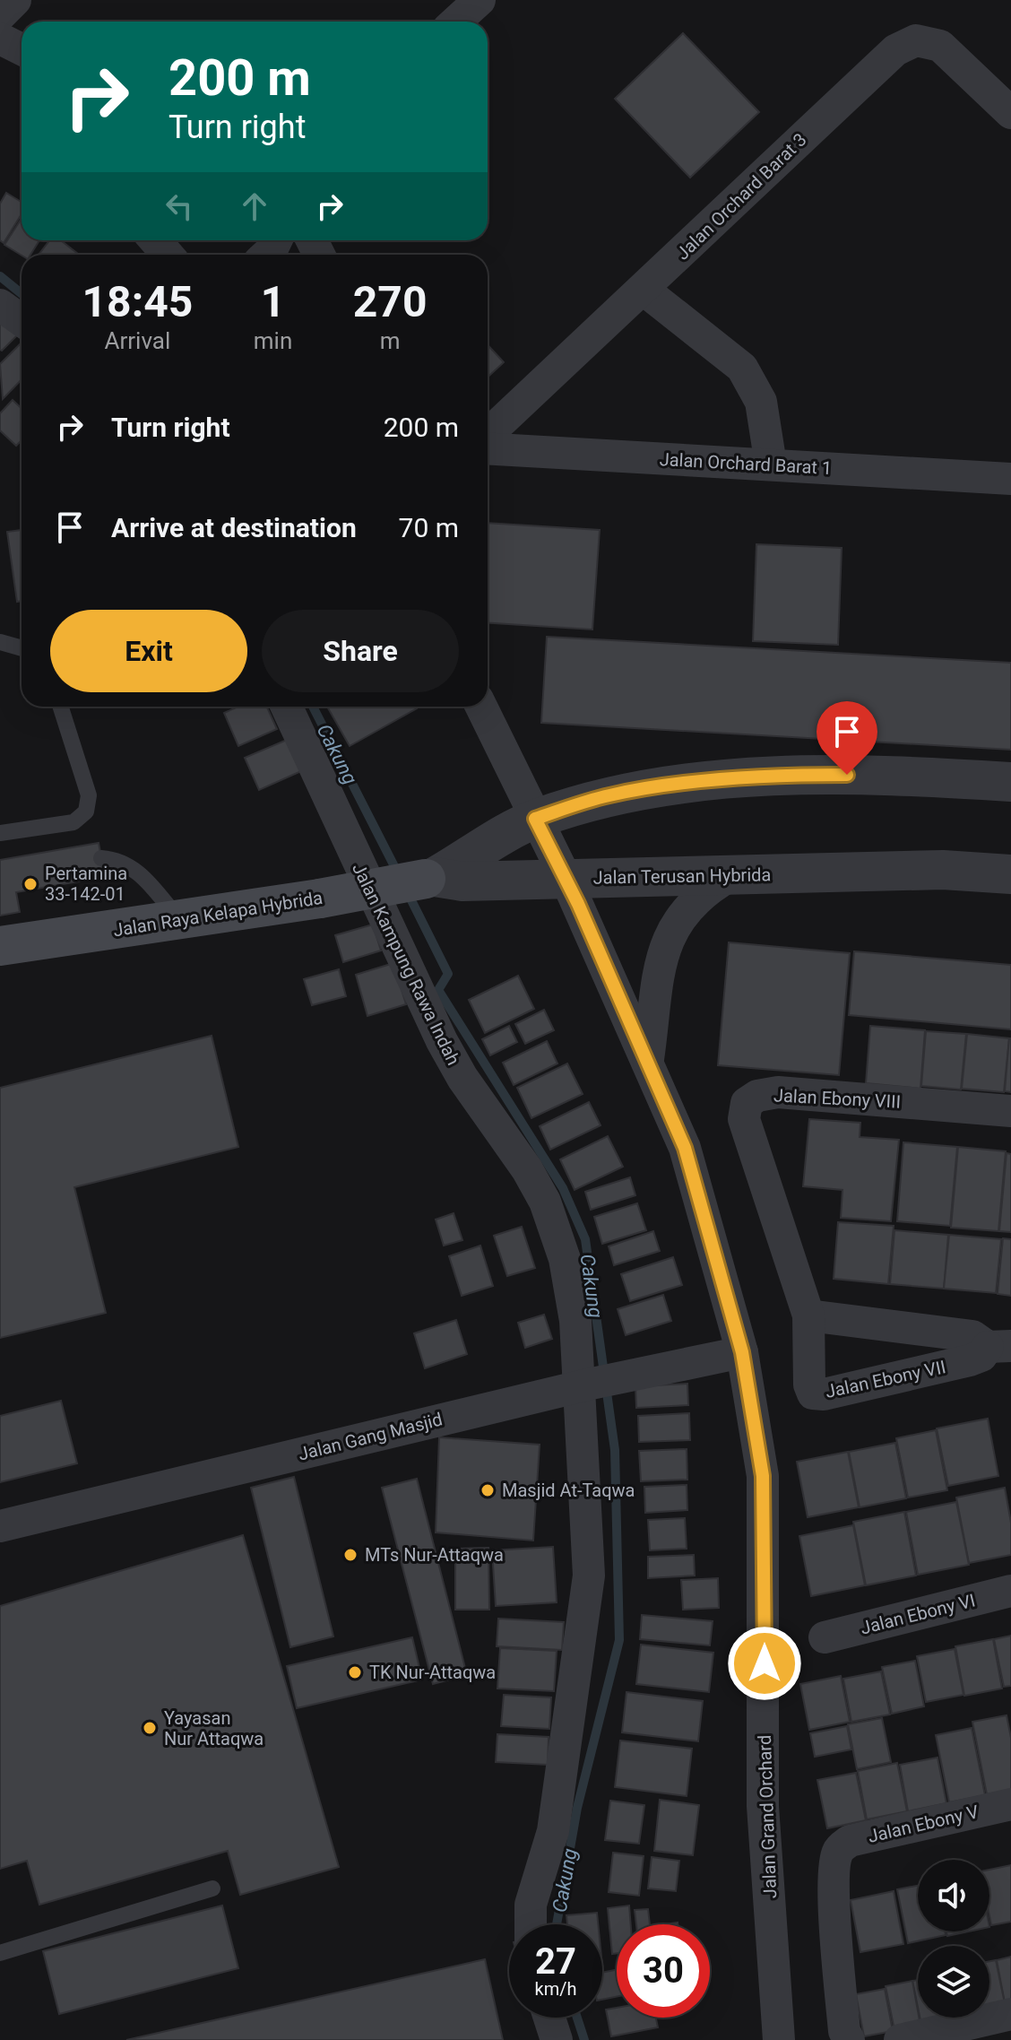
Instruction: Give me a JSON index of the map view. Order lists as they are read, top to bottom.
{
  "streets": {
    "main road": ["Jalan Raya Kelapa Hybrida"],
    "street": [
      "Jalan Orchard Barat 3",
      "Jalan Orchard Barat 1",
      "Jalan Terusan Hybrida",
      "Jalan Kampung Rawa Indah",
      "Jalan Ebony VIII",
      "Jalan Ebony VII",
      "Jalan Gang Masjid",
      "Jalan Ebony VI",
      "Jalan Grand Orchard",
      "Jalan Ebony V"
    ]
  },
  "crossings": [
    ["Jalan Terusan Hybrida", "Jalan Raya Kelapa Hybrida"],
    ["Jalan Terusan Hybrida", "Jalan Grand Orchard"],
    ["Jalan Kampung Rawa Indah", "Jalan Gang Masjid"],
    ["Jalan Ebony VIII", "Jalan Ebony VII"],
    ["Jalan Gang Masjid", "Jalan Grand Orchard"]
  ],
  "water": ["Cakung"],
  "places": [
    "Pertamina 33-142-01",
    "Masjid At-Taqwa",
    "MTs Nur-Attaqwa",
    "TK Nur-Attaqwa",
    "Yayasan Nur Attaqwa"
  ],
  "page": {
    "turn": ["200 m", "Turn right"],
    "eta": [
      "18:45",
      "Arrival",
      "1",
      "min",
      "270",
      "m"
    ],
    "list": [
      {
        "name": "Turn right",
        "value": "200 m"
      },
      {
        "name": "Arrive at destination",
        "value": "70 m"
      }
    ],
    "buttons": ["Exit", "Share"],
    "speed": "27 km/h",
    "limit": "30"
  }
}
